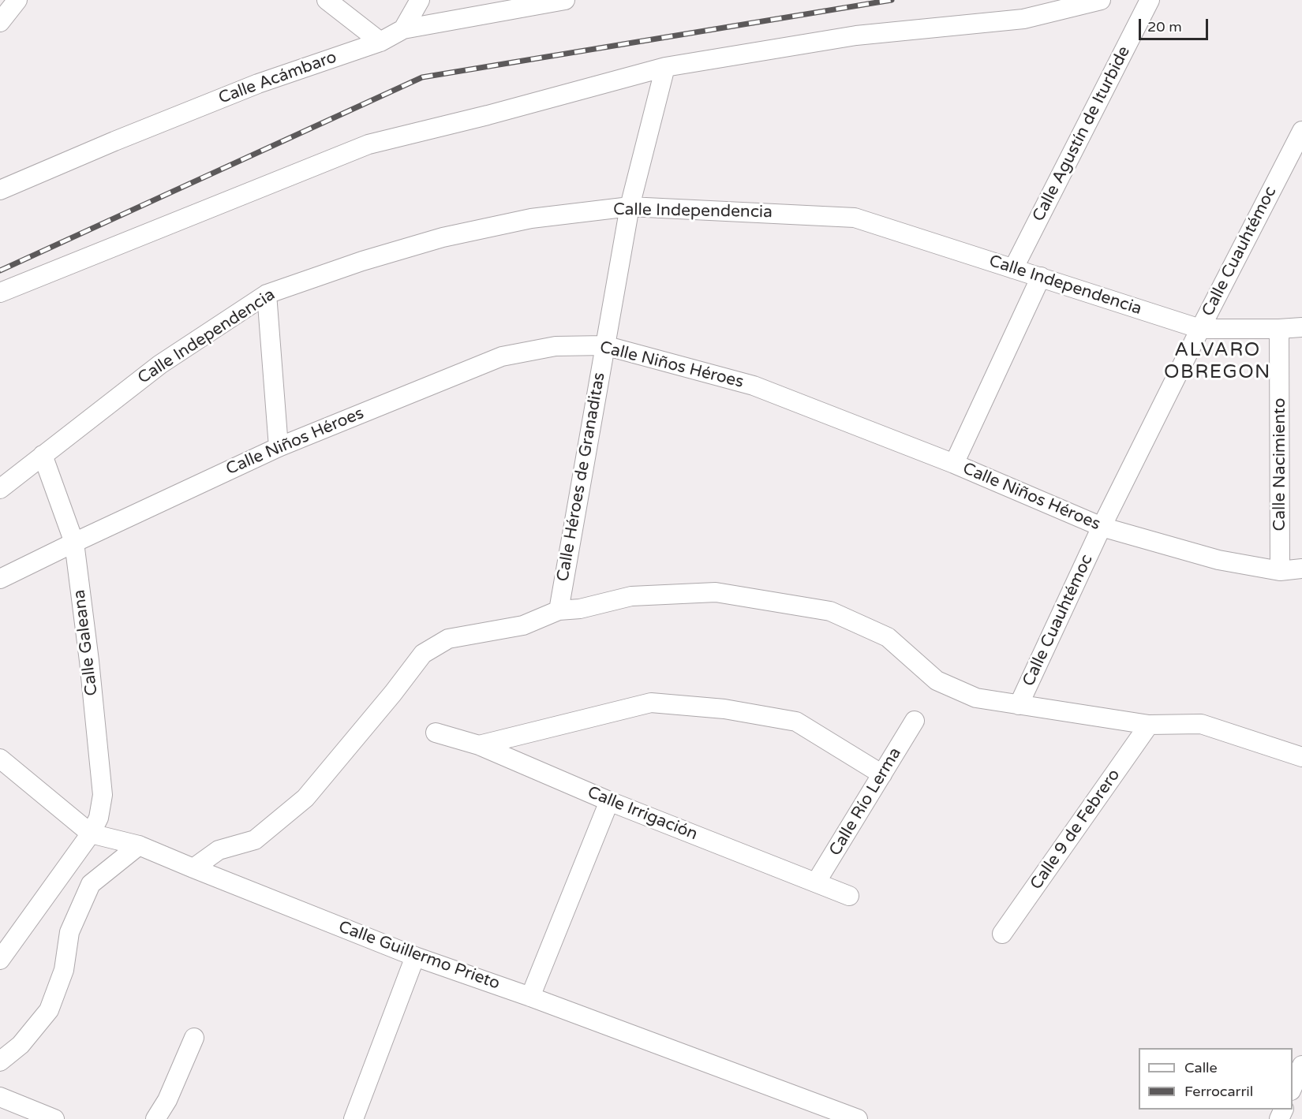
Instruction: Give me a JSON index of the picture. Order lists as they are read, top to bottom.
{
  "streets": {
    "street": [
      "Calle Acámbaro",
      "Calle Agustín de Iturbide",
      "Calle Independencia",
      "Calle Cuauhtémoc",
      "Calle Niños Héroes",
      "Calle Nacimiento",
      "Calle Héroes de Granaditas",
      "Calle Galeana",
      "Calle Río Lerma",
      "Calle Irrigación",
      "Calle 9 de Febrero",
      "Calle Guillermo Prieto"
    ]
  },
  "crossings": [
    ["Calle Agustín de Iturbide", "Calle Independencia"],
    ["Calle Independencia", "Calle Cuauhtémoc"],
    ["Calle Independencia", "Calle Nacimiento"],
    ["Calle Independencia", "Calle Héroes de Granaditas"],
    ["Calle Independencia", "Calle Galeana"],
    ["Calle Cuauhtémoc", "Calle Niños Héroes"],
    ["Calle Niños Héroes", "Calle Nacimiento"],
    ["Calle Niños Héroes", "Calle Héroes de Granaditas"],
    ["Calle Niños Héroes", "Calle Galeana"],
    ["Calle Galeana", "Calle Guillermo Prieto"],
    ["Calle Río Lerma", "Calle Irrigación"]
  ],
  "districts": ["ALVARO OBREGON"],
  "legend": ["Calle", "Ferrocarril"],
  "scale_bar": "20 m"
}
